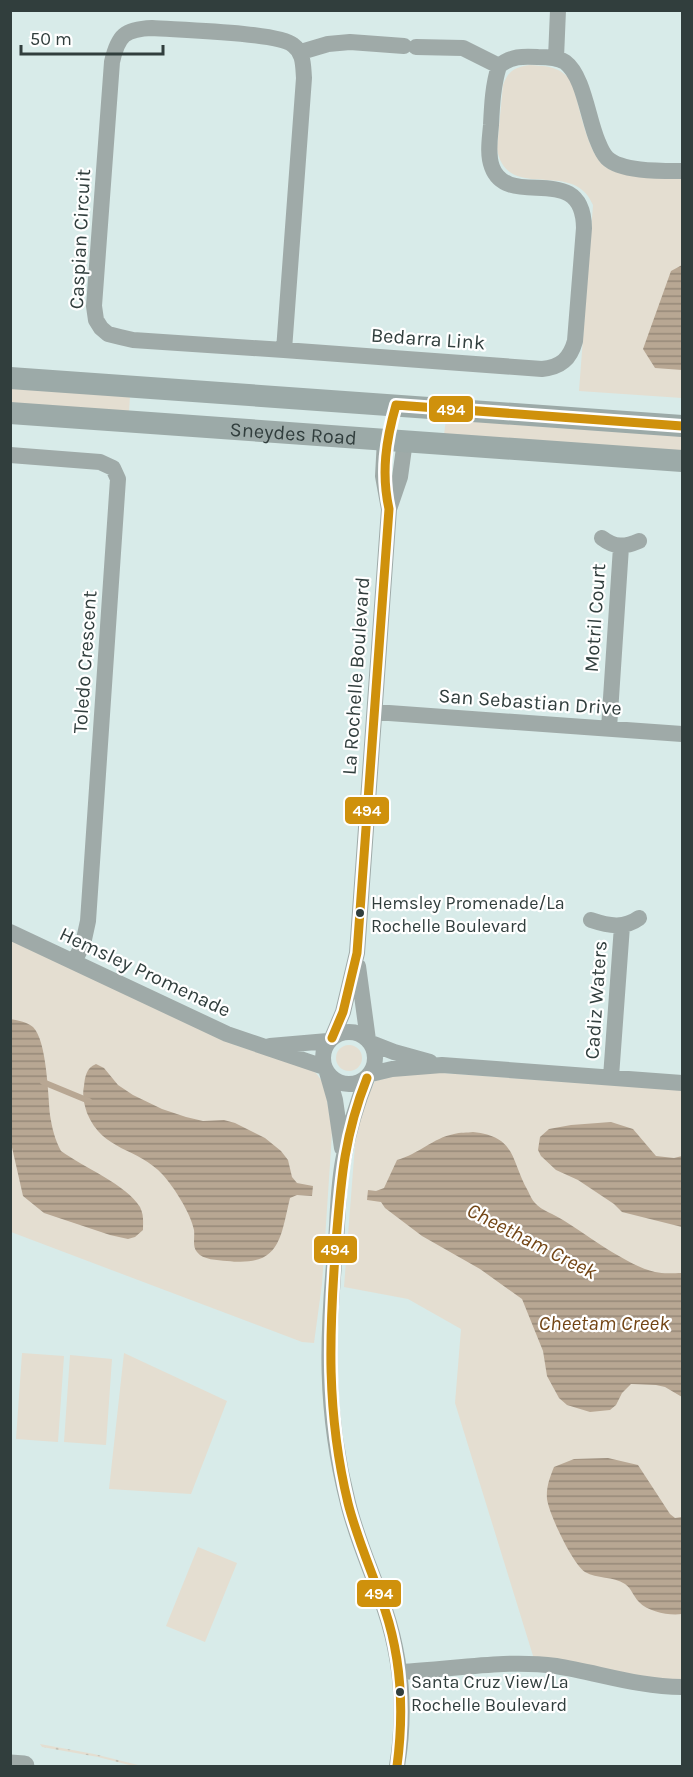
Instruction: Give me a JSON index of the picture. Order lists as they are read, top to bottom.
{
  "streets": {
    "main road": ["Sneydes Road"],
    "street": [
      "Caspian Circuit",
      "Bedarra Link",
      "Motril Court",
      "Toledo Crescent",
      "La Rochelle Boulevard",
      "San Sebastian Drive",
      "Hemsley Promenade",
      "Cadiz Waters"
    ]
  },
  "crossings": [
    ["Caspian Circuit", "Bedarra Link"],
    ["Sneydes Road", "La Rochelle Boulevard"],
    ["Motril Court", "San Sebastian Drive"],
    ["Toledo Crescent", "Hemsley Promenade"],
    ["La Rochelle Boulevard", "San Sebastian Drive"],
    ["La Rochelle Boulevard", "Hemsley Promenade"]
  ],
  "water": ["Cheetham Creek", "Cheetam Creek"],
  "places": ["Hemsley Promenade/La Rochelle Boulevard", "Santa Cruz View/La Rochelle Boulevard"],
  "lines": ["transit line 494"],
  "scale_bar": "50 m"
}
